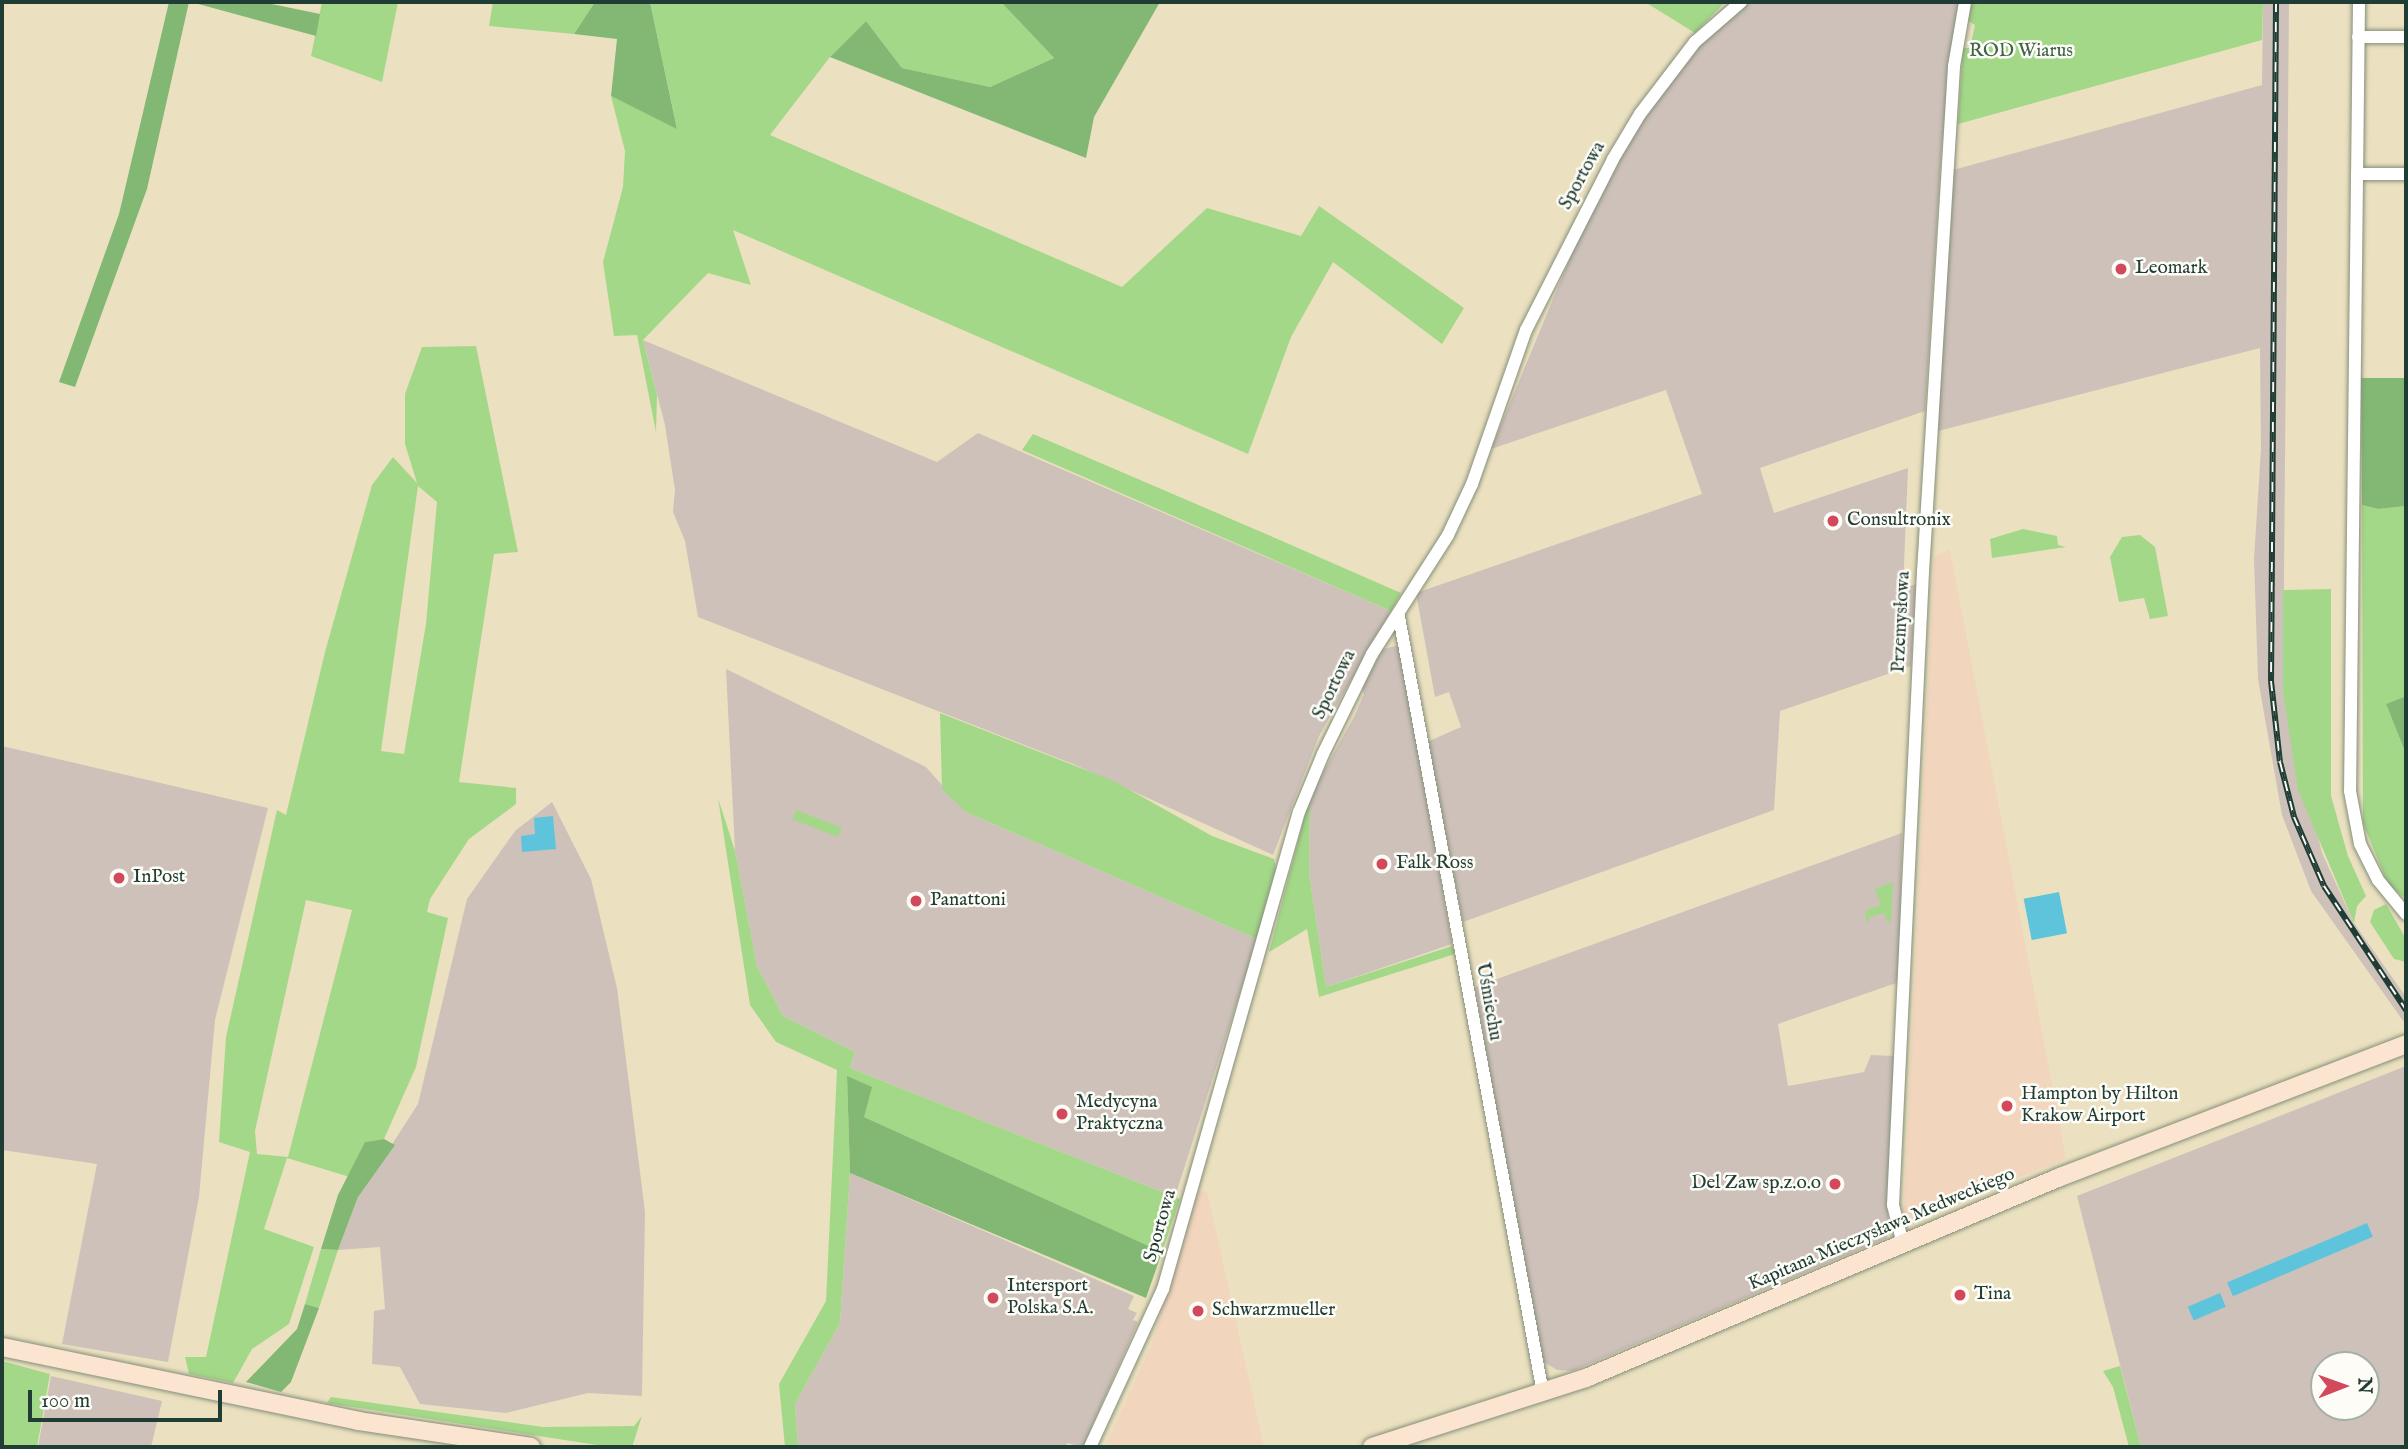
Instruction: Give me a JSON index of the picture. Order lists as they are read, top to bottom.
{
  "streets": {
    "main road": ["Kapitana Mieczysława Medweckiego"],
    "street": ["Sportowa", "Przemysłowa", "Uśmiechu"]
  },
  "crossings": [
    ["Sportowa", "Uśmiechu"],
    ["Przemysłowa", "Kapitana Mieczysława Medweckiego"],
    ["Uśmiechu", "Kapitana Mieczysława Medweckiego"]
  ],
  "parks": ["ROD Wiarus"],
  "places": [
    "Leomark",
    "Consultronix",
    "Falk Ross",
    "InPost",
    "Panattoni",
    "Hampton by Hilton Krakow Airport",
    "Medycyna Praktyczna",
    "Del Zaw sp.z.o.o",
    "Tina",
    "Intersport Polska S.A.",
    "Schwarzmueller"
  ],
  "scale_bar": "100 m",
  "north": "right"
}
